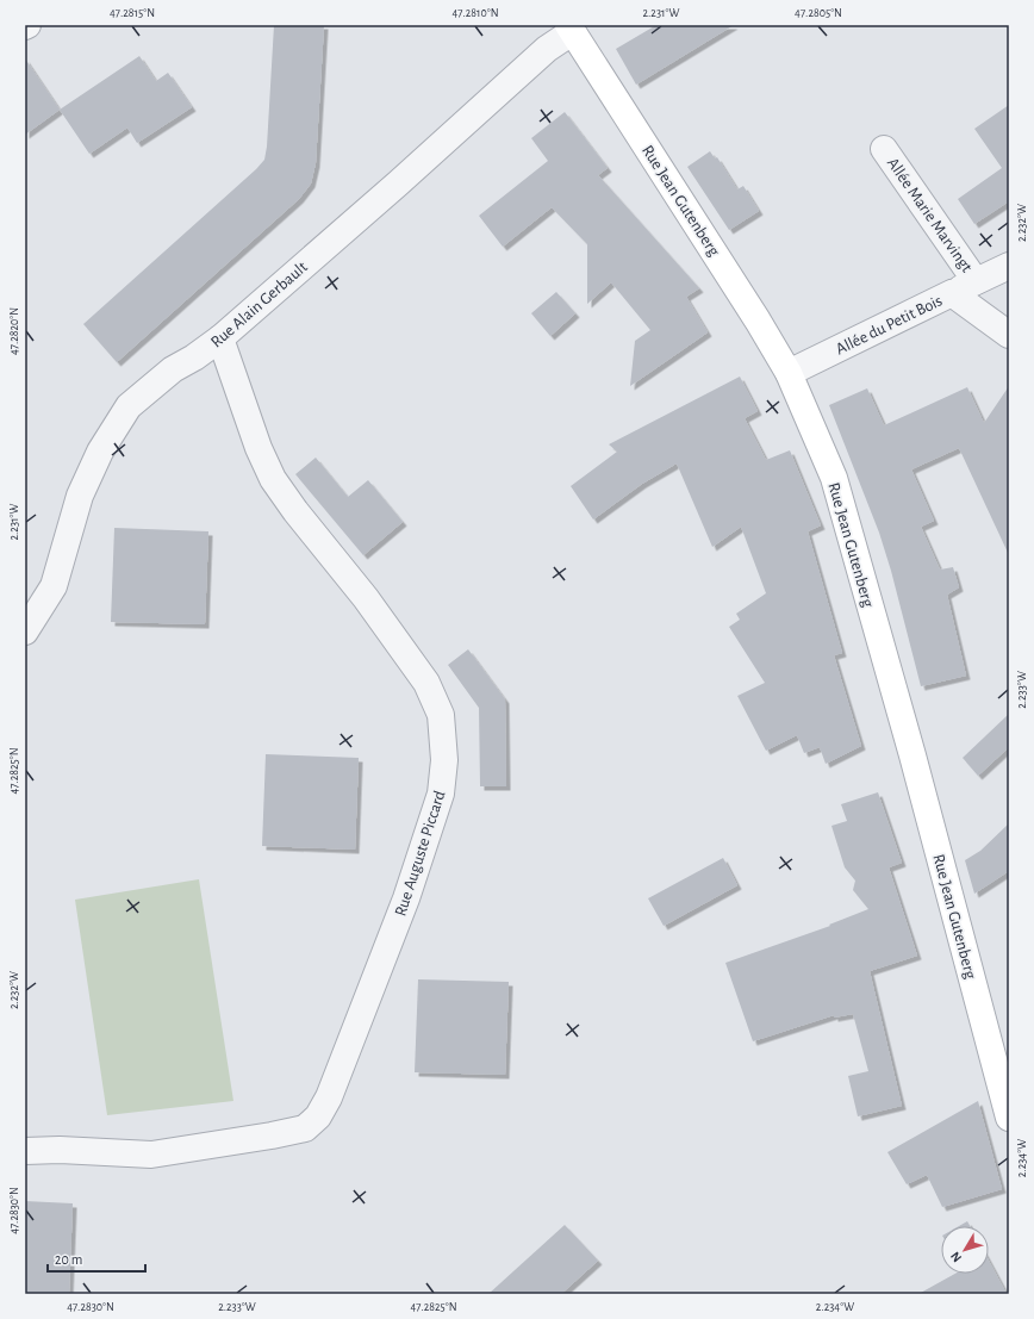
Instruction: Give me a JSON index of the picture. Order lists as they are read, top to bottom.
{
  "streets": {
    "main road": ["Rue Jean Gutenberg"],
    "street": [
      "Allée Marie Marvingt",
      "Rue Alain Gerbault",
      "Allée du Petit Bois",
      "Rue Auguste Piccard"
    ]
  },
  "crossings": [
    ["Rue Jean Gutenberg", "Rue Alain Gerbault"],
    ["Rue Jean Gutenberg", "Allée du Petit Bois"],
    ["Rue Alain Gerbault", "Rue Auguste Piccard"]
  ],
  "scale_bar": "20 m",
  "north": "bottom left",
  "coordinates": [
    "47.2815°N",
    "47.2810°N",
    "2.231°W",
    "47.2805°N",
    "2.232°W",
    "47.2820°N",
    "2.233°W",
    "47.2825°N",
    "2.234°W",
    "47.2830°N"
  ]
}
